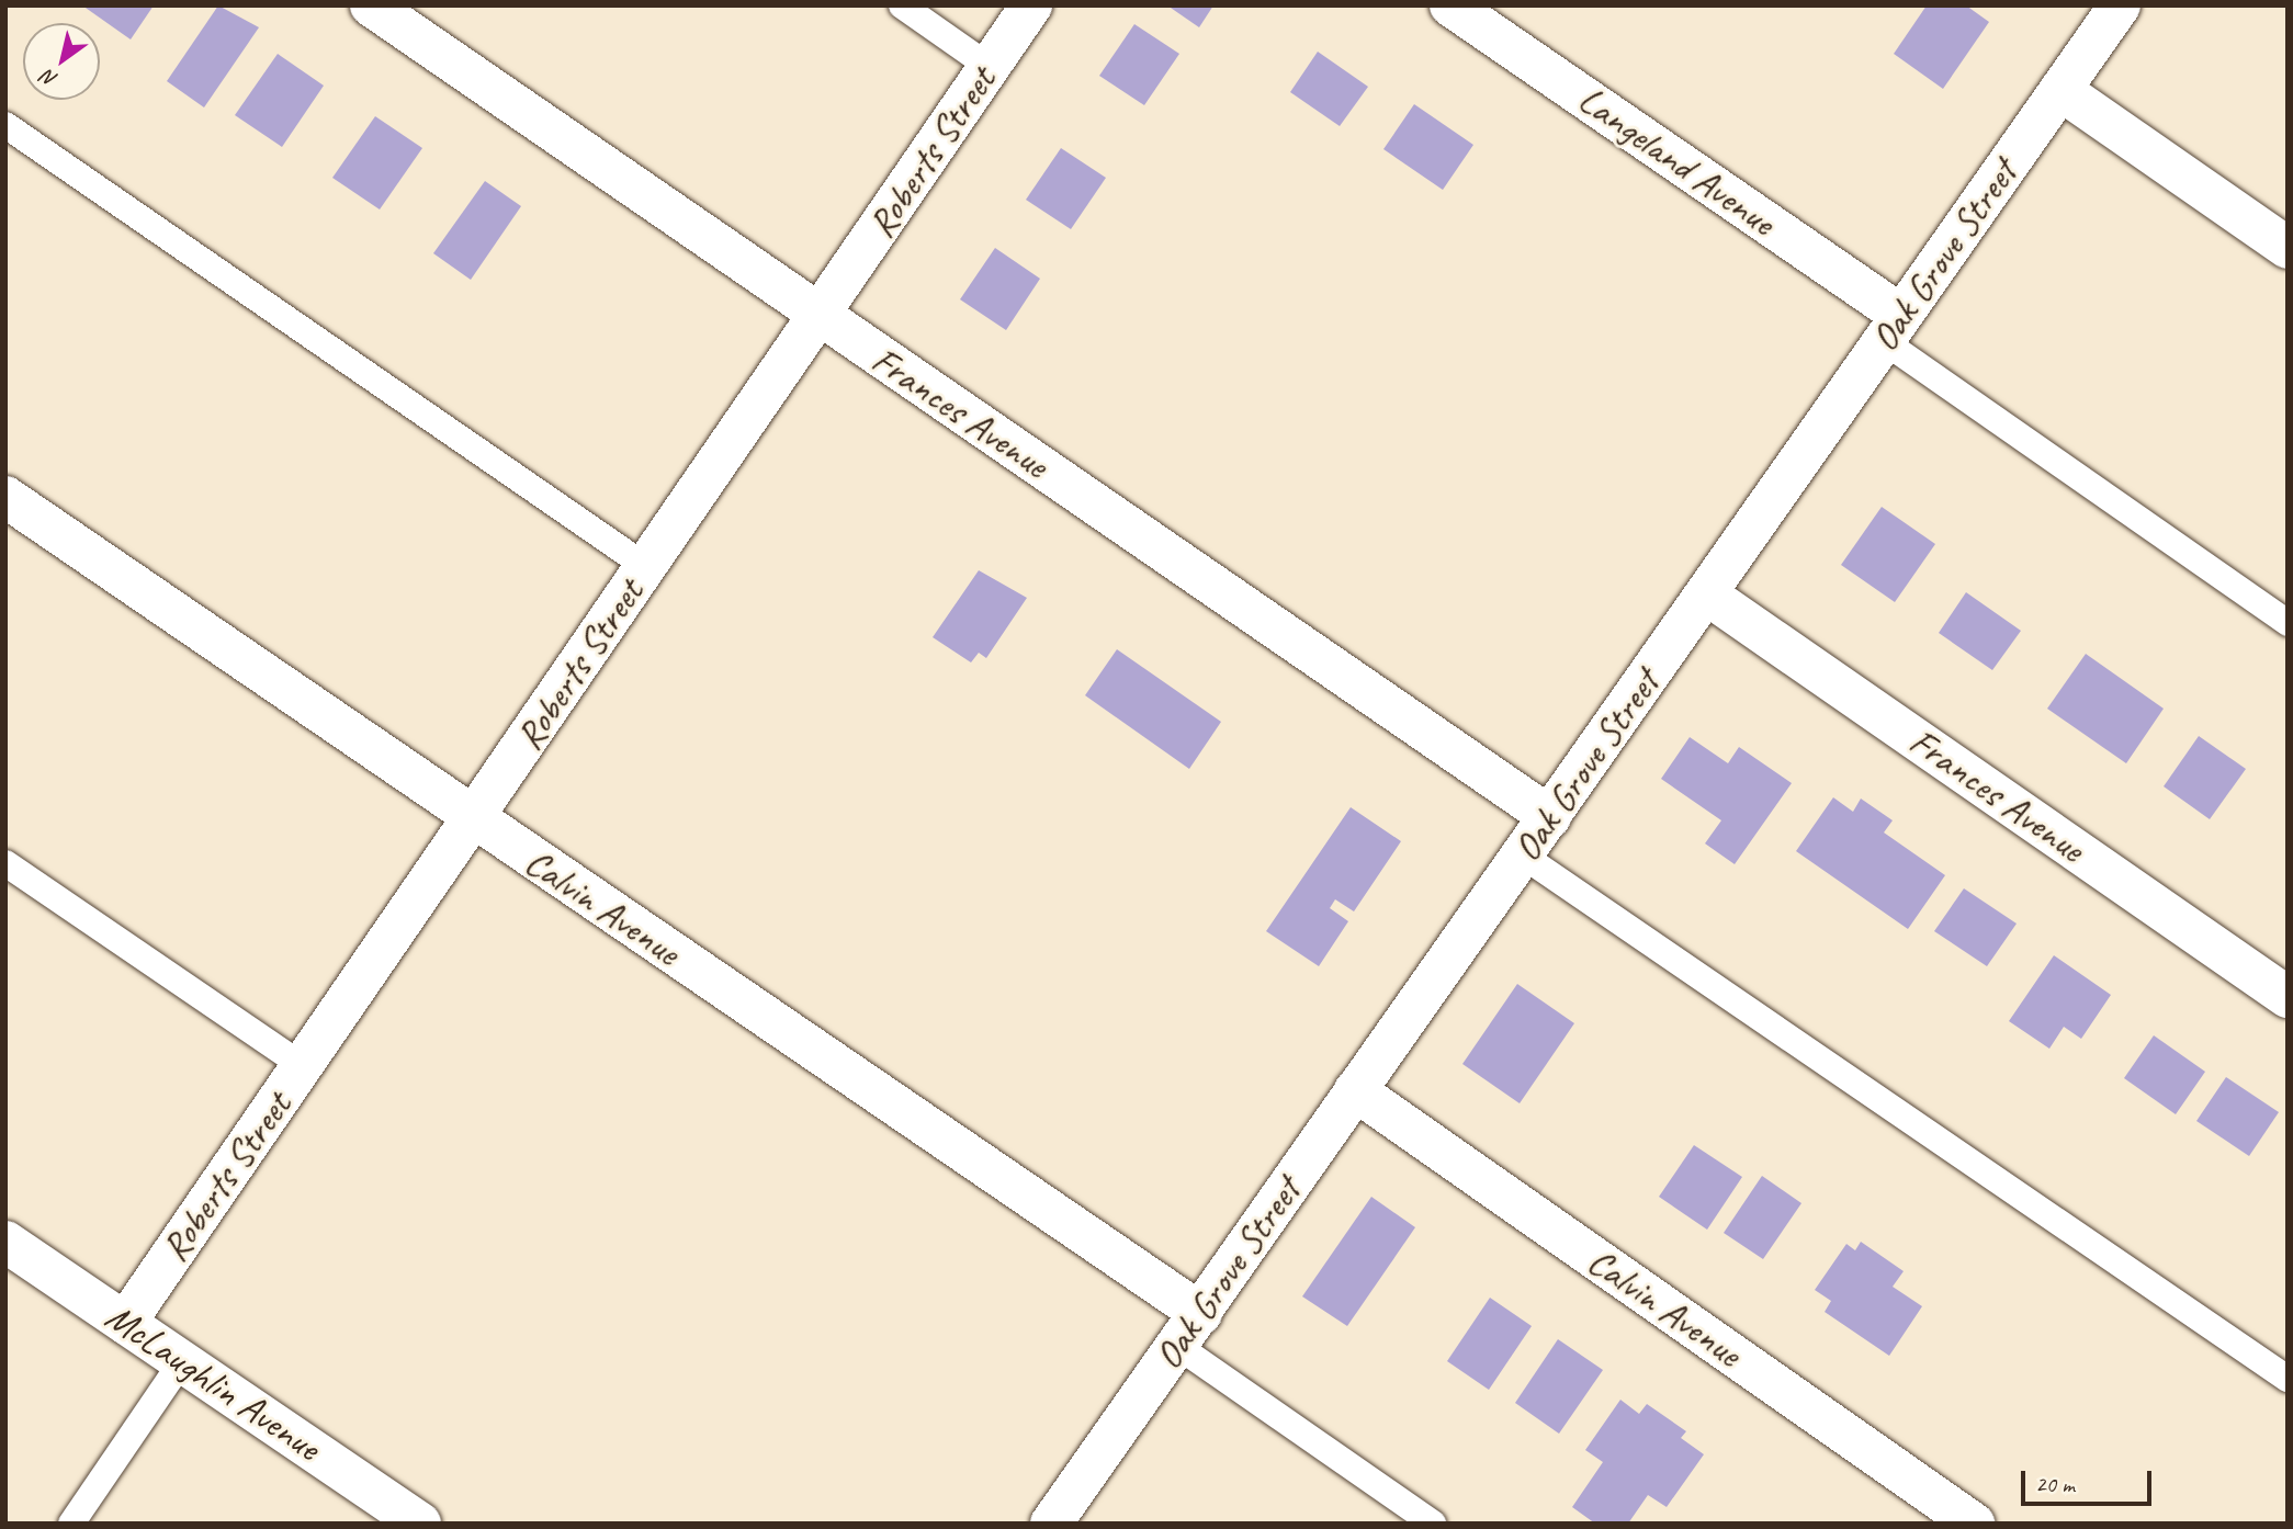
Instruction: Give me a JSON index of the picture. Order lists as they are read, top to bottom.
{
  "streets": {
    "street": [
      "Roberts Street",
      "Langeland Avenue",
      "Oak Grove Street",
      "Frances Avenue",
      "Calvin Avenue",
      "McLaughlin Avenue"
    ]
  },
  "crossings": [
    ["Roberts Street", "Frances Avenue"],
    ["Roberts Street", "Calvin Avenue"],
    ["Roberts Street", "McLaughlin Avenue"],
    ["Langeland Avenue", "Oak Grove Street"],
    ["Oak Grove Street", "Frances Avenue"],
    ["Oak Grove Street", "Calvin Avenue"]
  ],
  "scale_bar": "20 m",
  "north": "bottom left"
}
